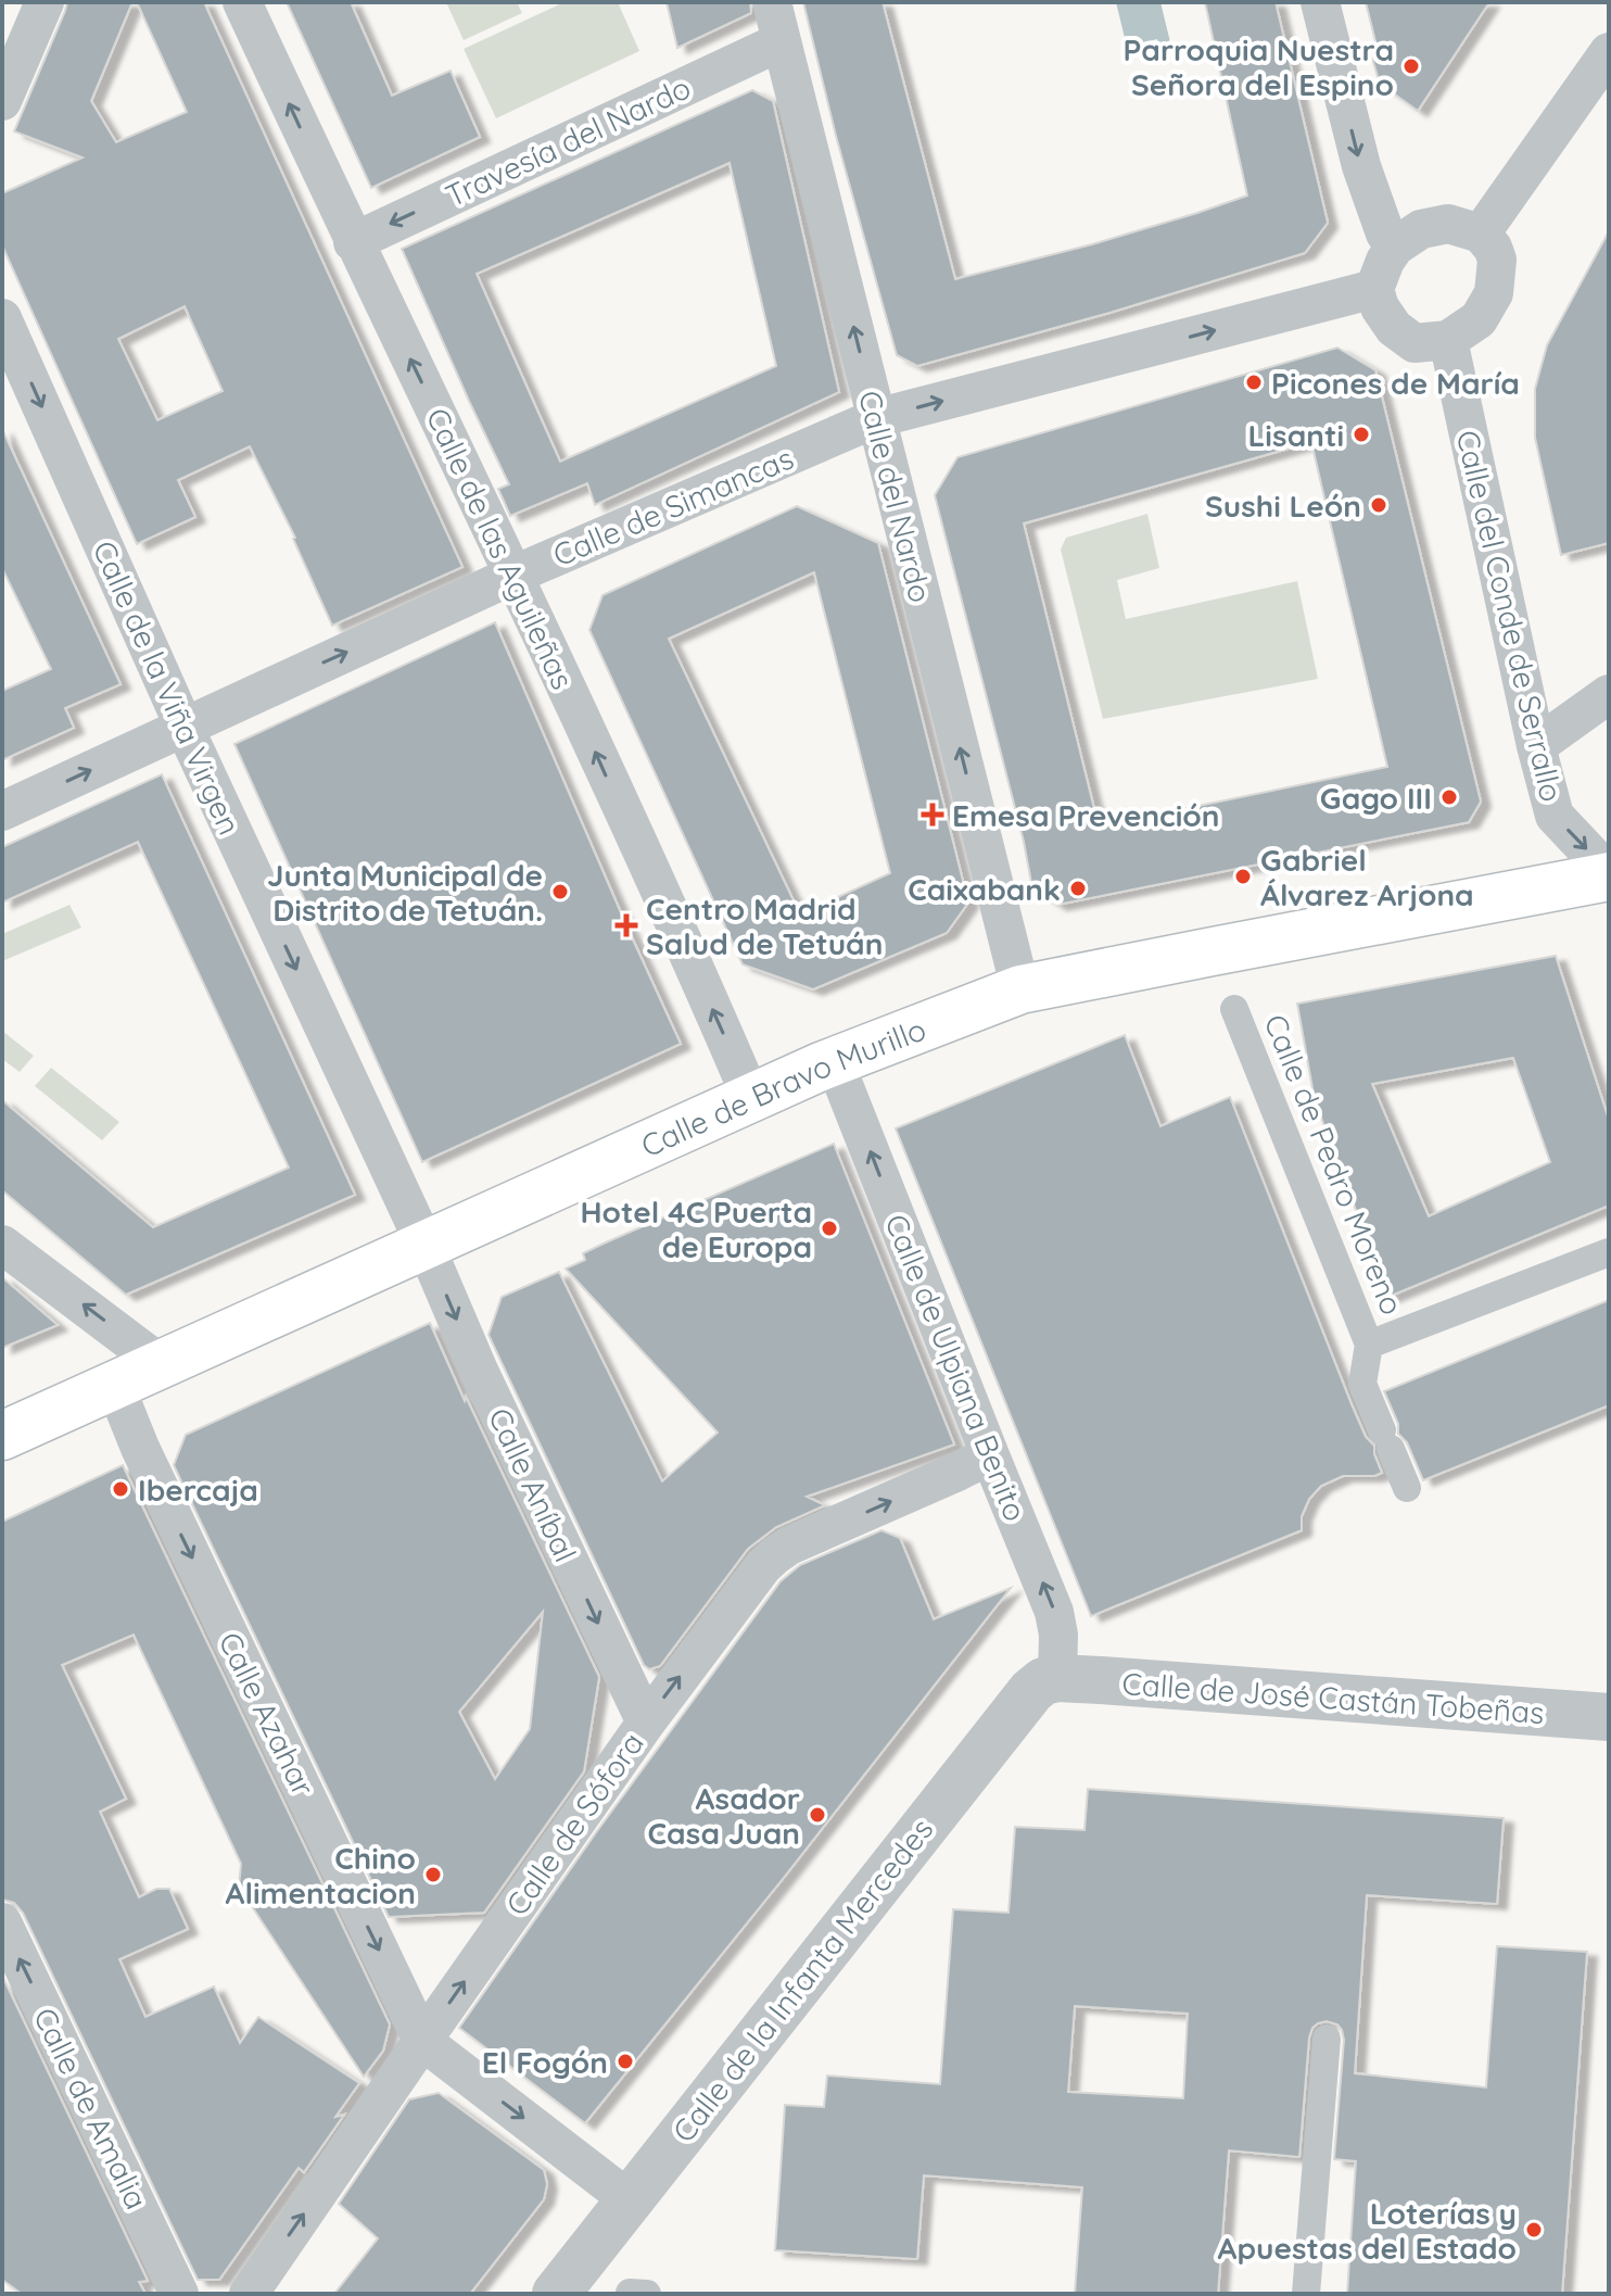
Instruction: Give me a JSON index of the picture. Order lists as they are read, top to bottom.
{
  "streets": {
    "main road": ["Calle de Bravo Murillo"],
    "street": [
      "Travesía del Nardo",
      "Calle del Nardo",
      "Calle de Simancas",
      "Calle de las Aguileñas",
      "Calle del Conde de Serrallo",
      "Calle de la Viña Virgen",
      "Calle de Pedro Moreno",
      "Calle de Ulpiana Benito",
      "Calle Aníbal",
      "Calle de José Castán Tobeñas",
      "Calle Azahar",
      "Calle de Sófora",
      "Calle de la Infanta Mercedes",
      "Calle de Amalia"
    ]
  },
  "crossings": [
    ["Travesía del Nardo", "Calle del Nardo"],
    ["Travesía del Nardo", "Calle de las Aguileñas"],
    ["Calle del Nardo", "Calle de Simancas"],
    ["Calle del Nardo", "Calle de Bravo Murillo"],
    ["Calle de Simancas", "Calle de las Aguileñas"],
    ["Calle de Simancas", "Calle del Conde de Serrallo"],
    ["Calle de Simancas", "Calle de la Viña Virgen"],
    ["Calle de las Aguileñas", "Calle de Bravo Murillo"],
    ["Calle del Conde de Serrallo", "Calle de Bravo Murillo"],
    ["Calle de la Viña Virgen", "Calle de Bravo Murillo"],
    ["Calle de la Viña Virgen", "Calle Aníbal"],
    ["Calle de Bravo Murillo", "Calle de Ulpiana Benito"],
    ["Calle de Bravo Murillo", "Calle Aníbal"],
    ["Calle de Bravo Murillo", "Calle Azahar"],
    ["Calle de Ulpiana Benito", "Calle de José Castán Tobeñas"],
    ["Calle de Ulpiana Benito", "Calle de Sófora"],
    ["Calle de Ulpiana Benito", "Calle de la Infanta Mercedes"],
    ["Calle Aníbal", "Calle de Sófora"],
    ["Calle de José Castán Tobeñas", "Calle de la Infanta Mercedes"],
    ["Calle Azahar", "Calle de Sófora"]
  ],
  "one_way": [
    "Travesía del Nardo",
    "Calle del Nardo",
    "Calle de Simancas",
    "Calle de las Aguileñas",
    "Calle de la Viña Virgen",
    "Calle de Ulpiana Benito",
    "Calle Aníbal",
    "Calle Azahar",
    "Calle de Sófora",
    "Calle de Amalia"
  ],
  "places": {
    "other": [
      "Parroquia Nuestra Señora del Espino",
      "Picones de María",
      "Lisanti",
      "Sushi León",
      "Gago III",
      "Gabriel Álvarez Arjona",
      "Caixabank",
      "Junta Municipal de Distrito de Tetuán.",
      "Hotel 4C Puerta de Europa",
      "Ibercaja",
      "Asador Casa Juan",
      "Chino Alimentacion",
      "El Fogón",
      "Loterías y Apuestas del Estado"
    ],
    "health": ["Emesa Prevención", "Centro Madrid Salud de Tetuán"]
  }
}
